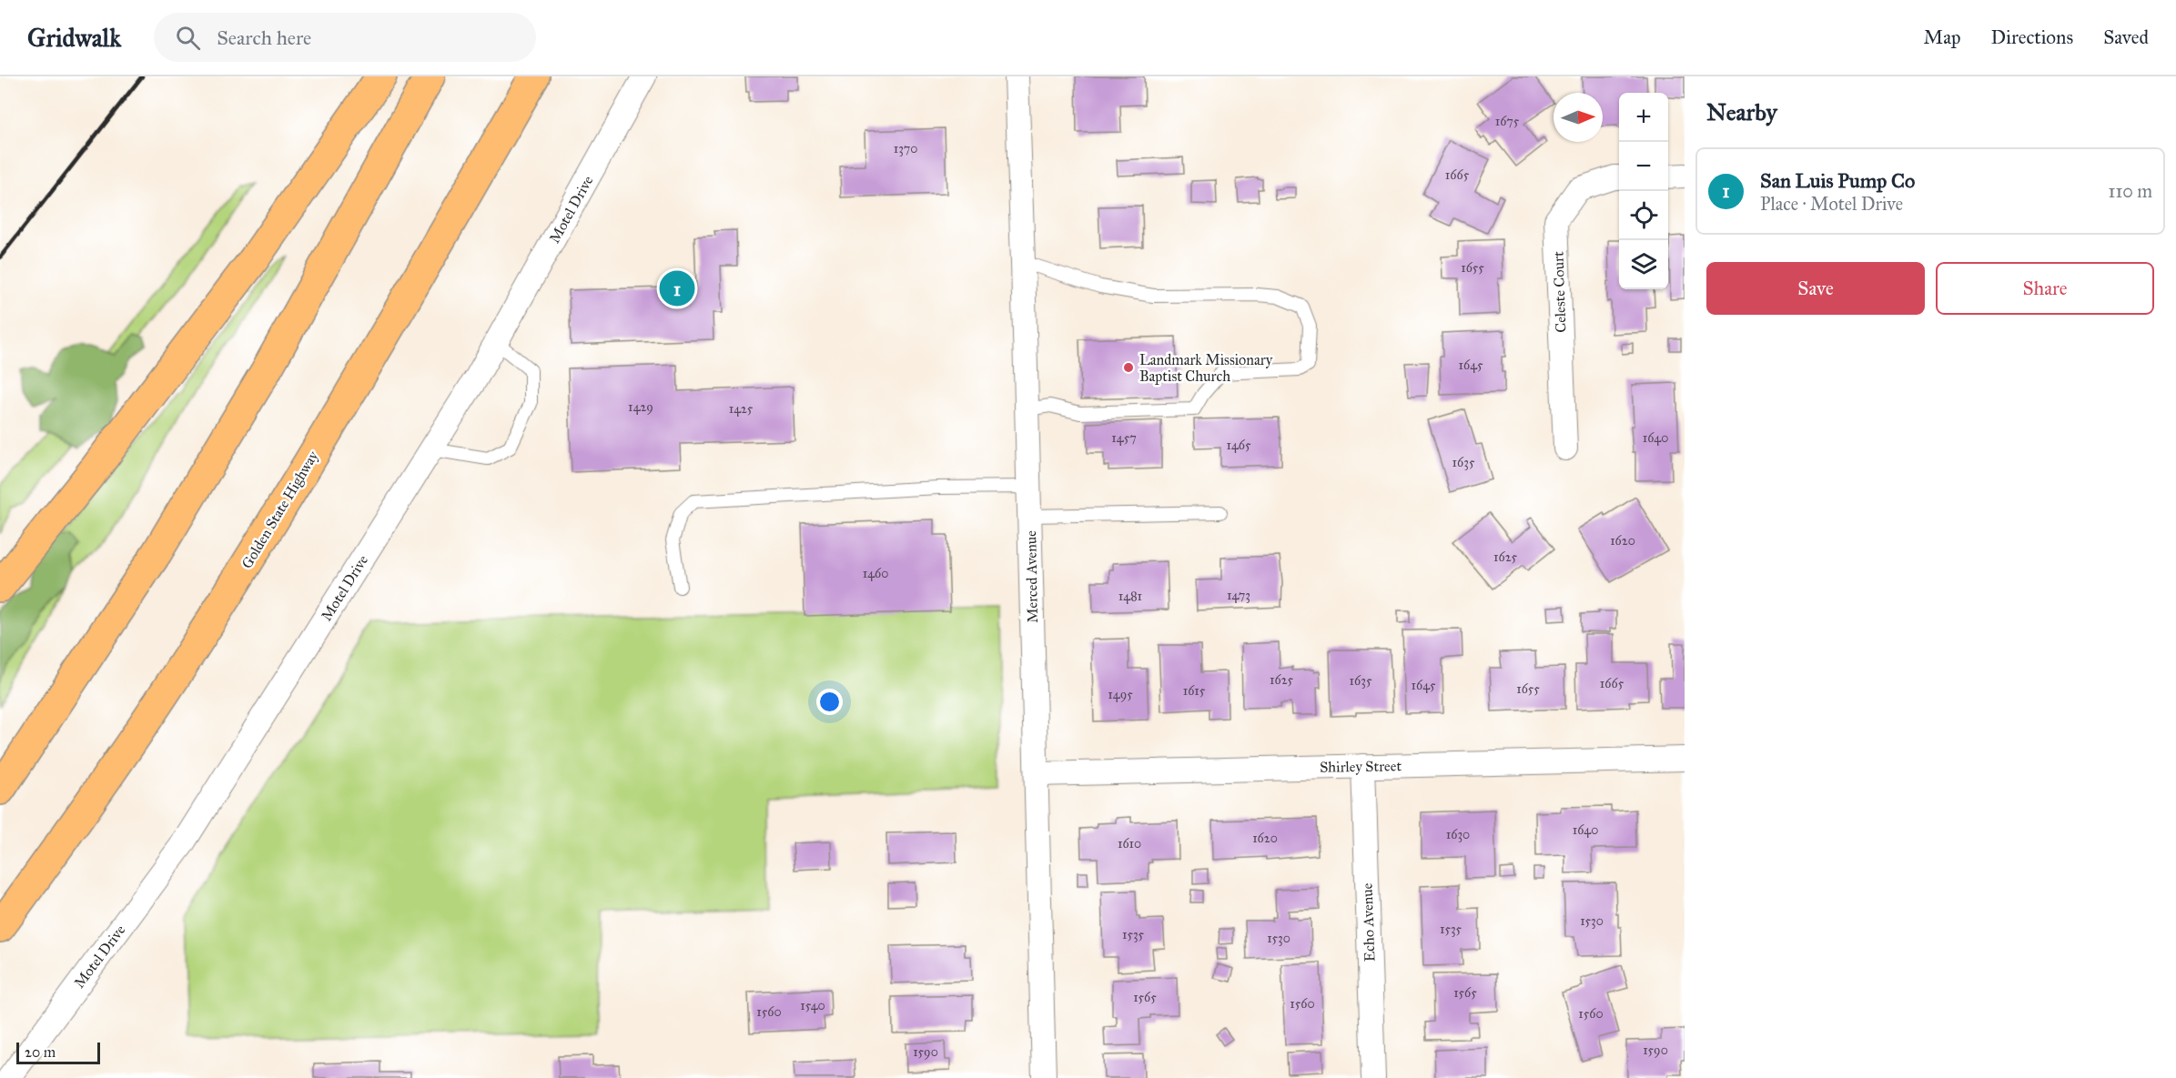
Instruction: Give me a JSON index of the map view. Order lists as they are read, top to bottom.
{
  "streets": {
    "highway": ["Golden State Highway"],
    "street": [
      "Motel Drive",
      "Celeste Court",
      "Merced Avenue",
      "Shirley Street",
      "Echo Avenue"
    ]
  },
  "crossings": [
    ["Merced Avenue", "Shirley Street"],
    ["Shirley Street", "Echo Avenue"]
  ],
  "places": ["Landmark Missionary Baptist Church"],
  "house_numbers": [
    "1675",
    "1370",
    "1665",
    "1655",
    "1645",
    "1429",
    "1425",
    "1457",
    "1640",
    "1465",
    "1635",
    "1620",
    "1625",
    "1460",
    "1473",
    "1481",
    "1625",
    "1635",
    "1665",
    "1645",
    "1655",
    "1615",
    "1495",
    "1640",
    "1630",
    "1620",
    "1610",
    "1530",
    "1535",
    "1535",
    "1530",
    "1565",
    "1565",
    "1560",
    "1540",
    "1560",
    "1560",
    "1590",
    "1590"
  ],
  "scale_bar": "20 m",
  "north": "right",
  "page": {
    "header": "Gridwalk",
    "search": "Search here",
    "nav": ["Map", "Directions", "Saved"],
    "heading": "Nearby",
    "map_buttons": ["+", "−"],
    "list": [
      {
        "mark": "1",
        "name": "San Luis Pump Co",
        "note": "Place · Motel Drive",
        "value": "110 m"
      }
    ],
    "buttons": ["Save", "Share"],
    "pins": "1",
    "scale": "20 m"
  }
}
